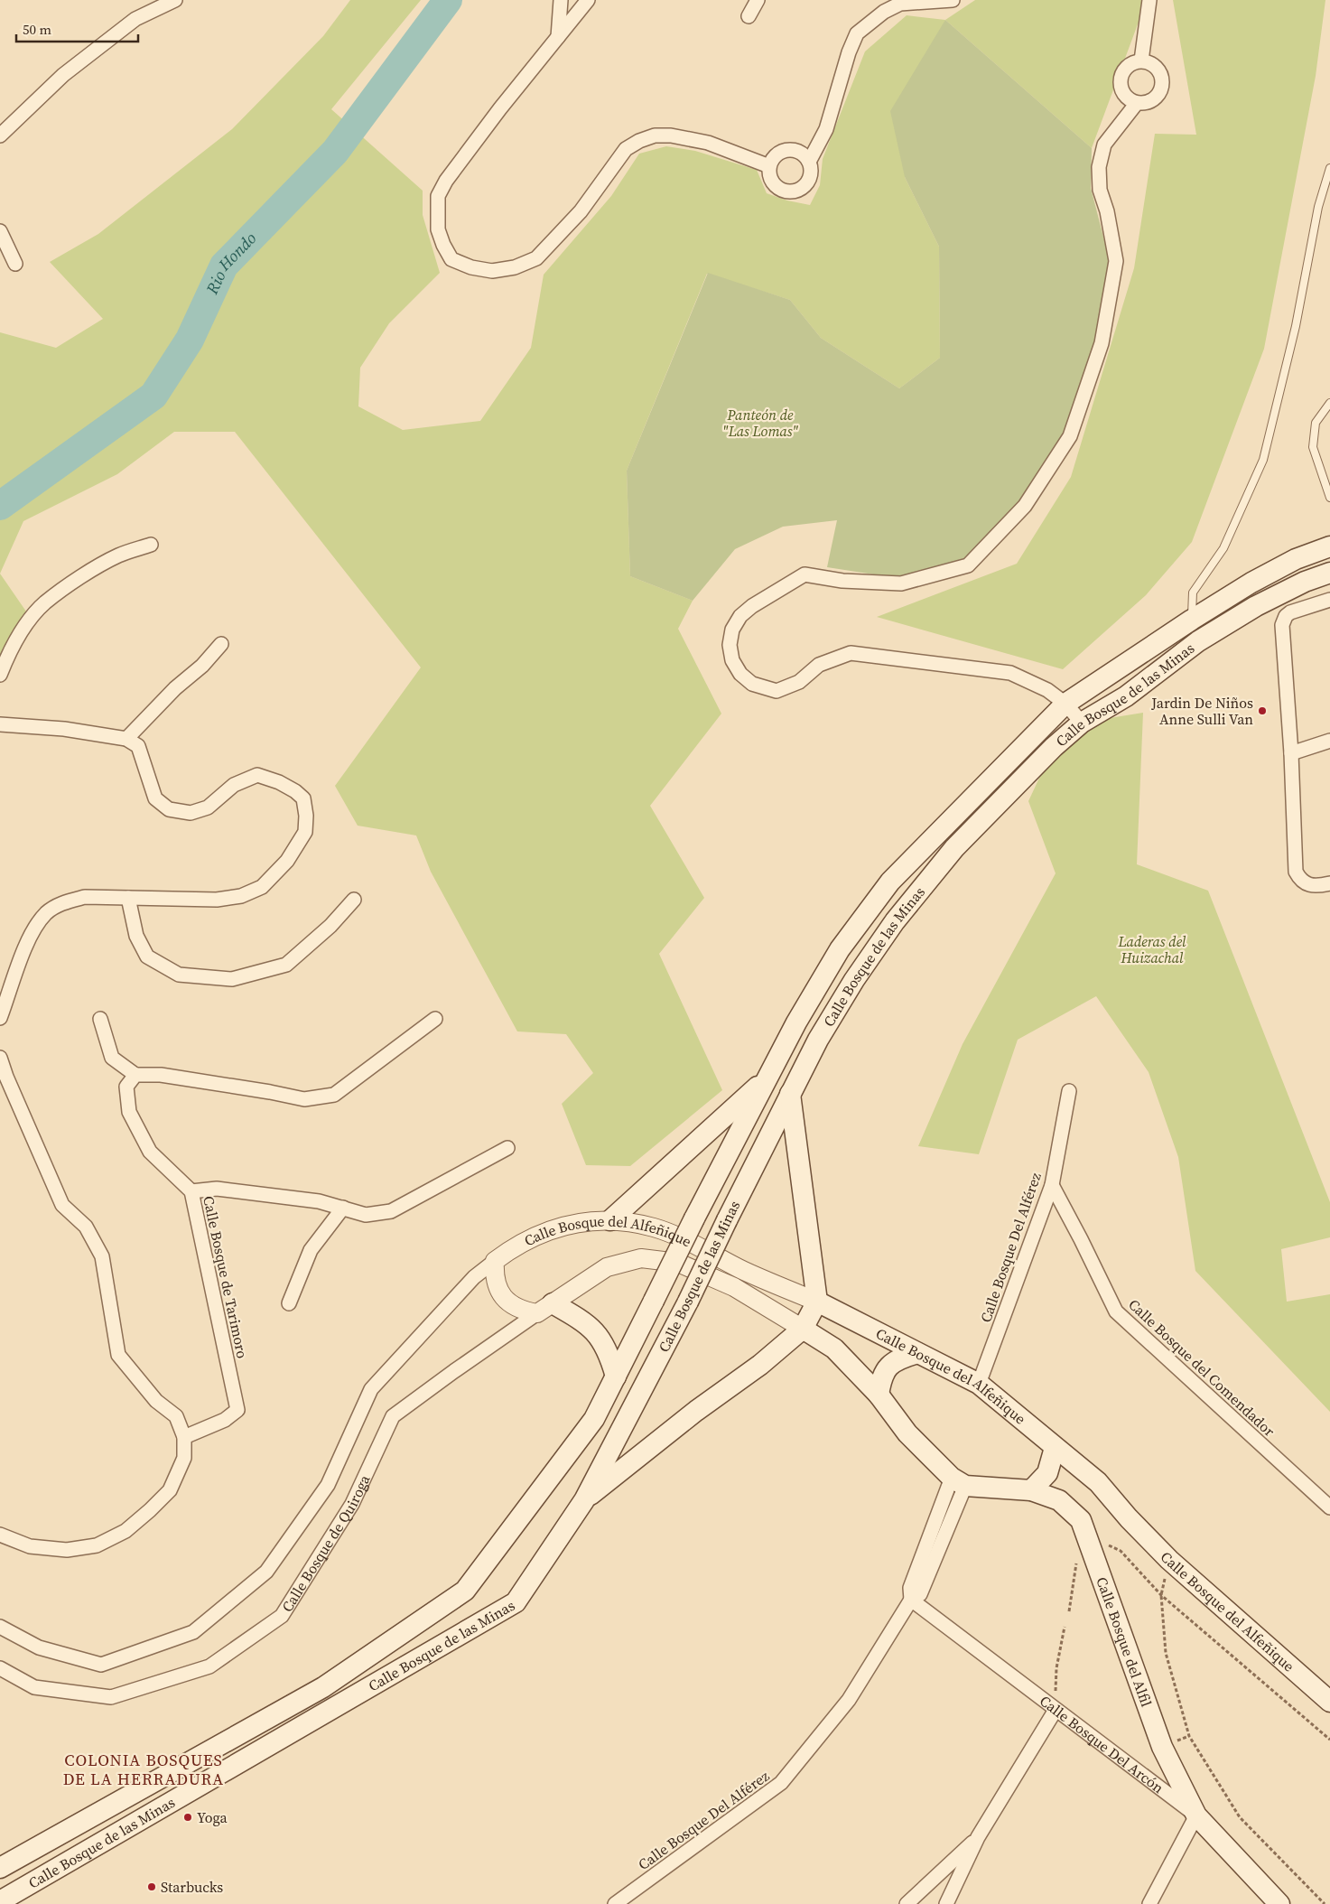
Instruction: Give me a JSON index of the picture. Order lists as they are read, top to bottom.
{
  "streets": {
    "main road": [
      "Calle Bosque de las Minas",
      "Calle Bosque del Alfeñique",
      "Calle Bosque del Alfil",
      "Calle Bosque Del Arcón"
    ],
    "street": [
      "Calle Bosque Del Alférez",
      "Calle Bosque de Tarimoro",
      "Calle Bosque del Comendador",
      "Calle Bosque de Quiroga"
    ]
  },
  "crossings": [
    ["Calle Bosque del Alfeñique", "Calle Bosque Del Alférez"],
    ["Calle Bosque del Alfeñique", "Calle Bosque de Quiroga"],
    ["Calle Bosque Del Alférez", "Calle Bosque del Comendador"],
    ["Calle Bosque Del Alférez", "Calle Bosque Del Arcón"],
    ["Calle Bosque del Alfil", "Calle Bosque Del Arcón"]
  ],
  "districts": ["COLONIA BOSQUES DE LA HERRADURA"],
  "water": ["Rio Hondo"],
  "parks": ["Panteón de \"Las Lomas\"", "Laderas del Huizachal"],
  "places": ["Jardin De Niños Anne Sulli Van", "Yoga", "Starbucks"],
  "scale_bar": "50 m"
}
